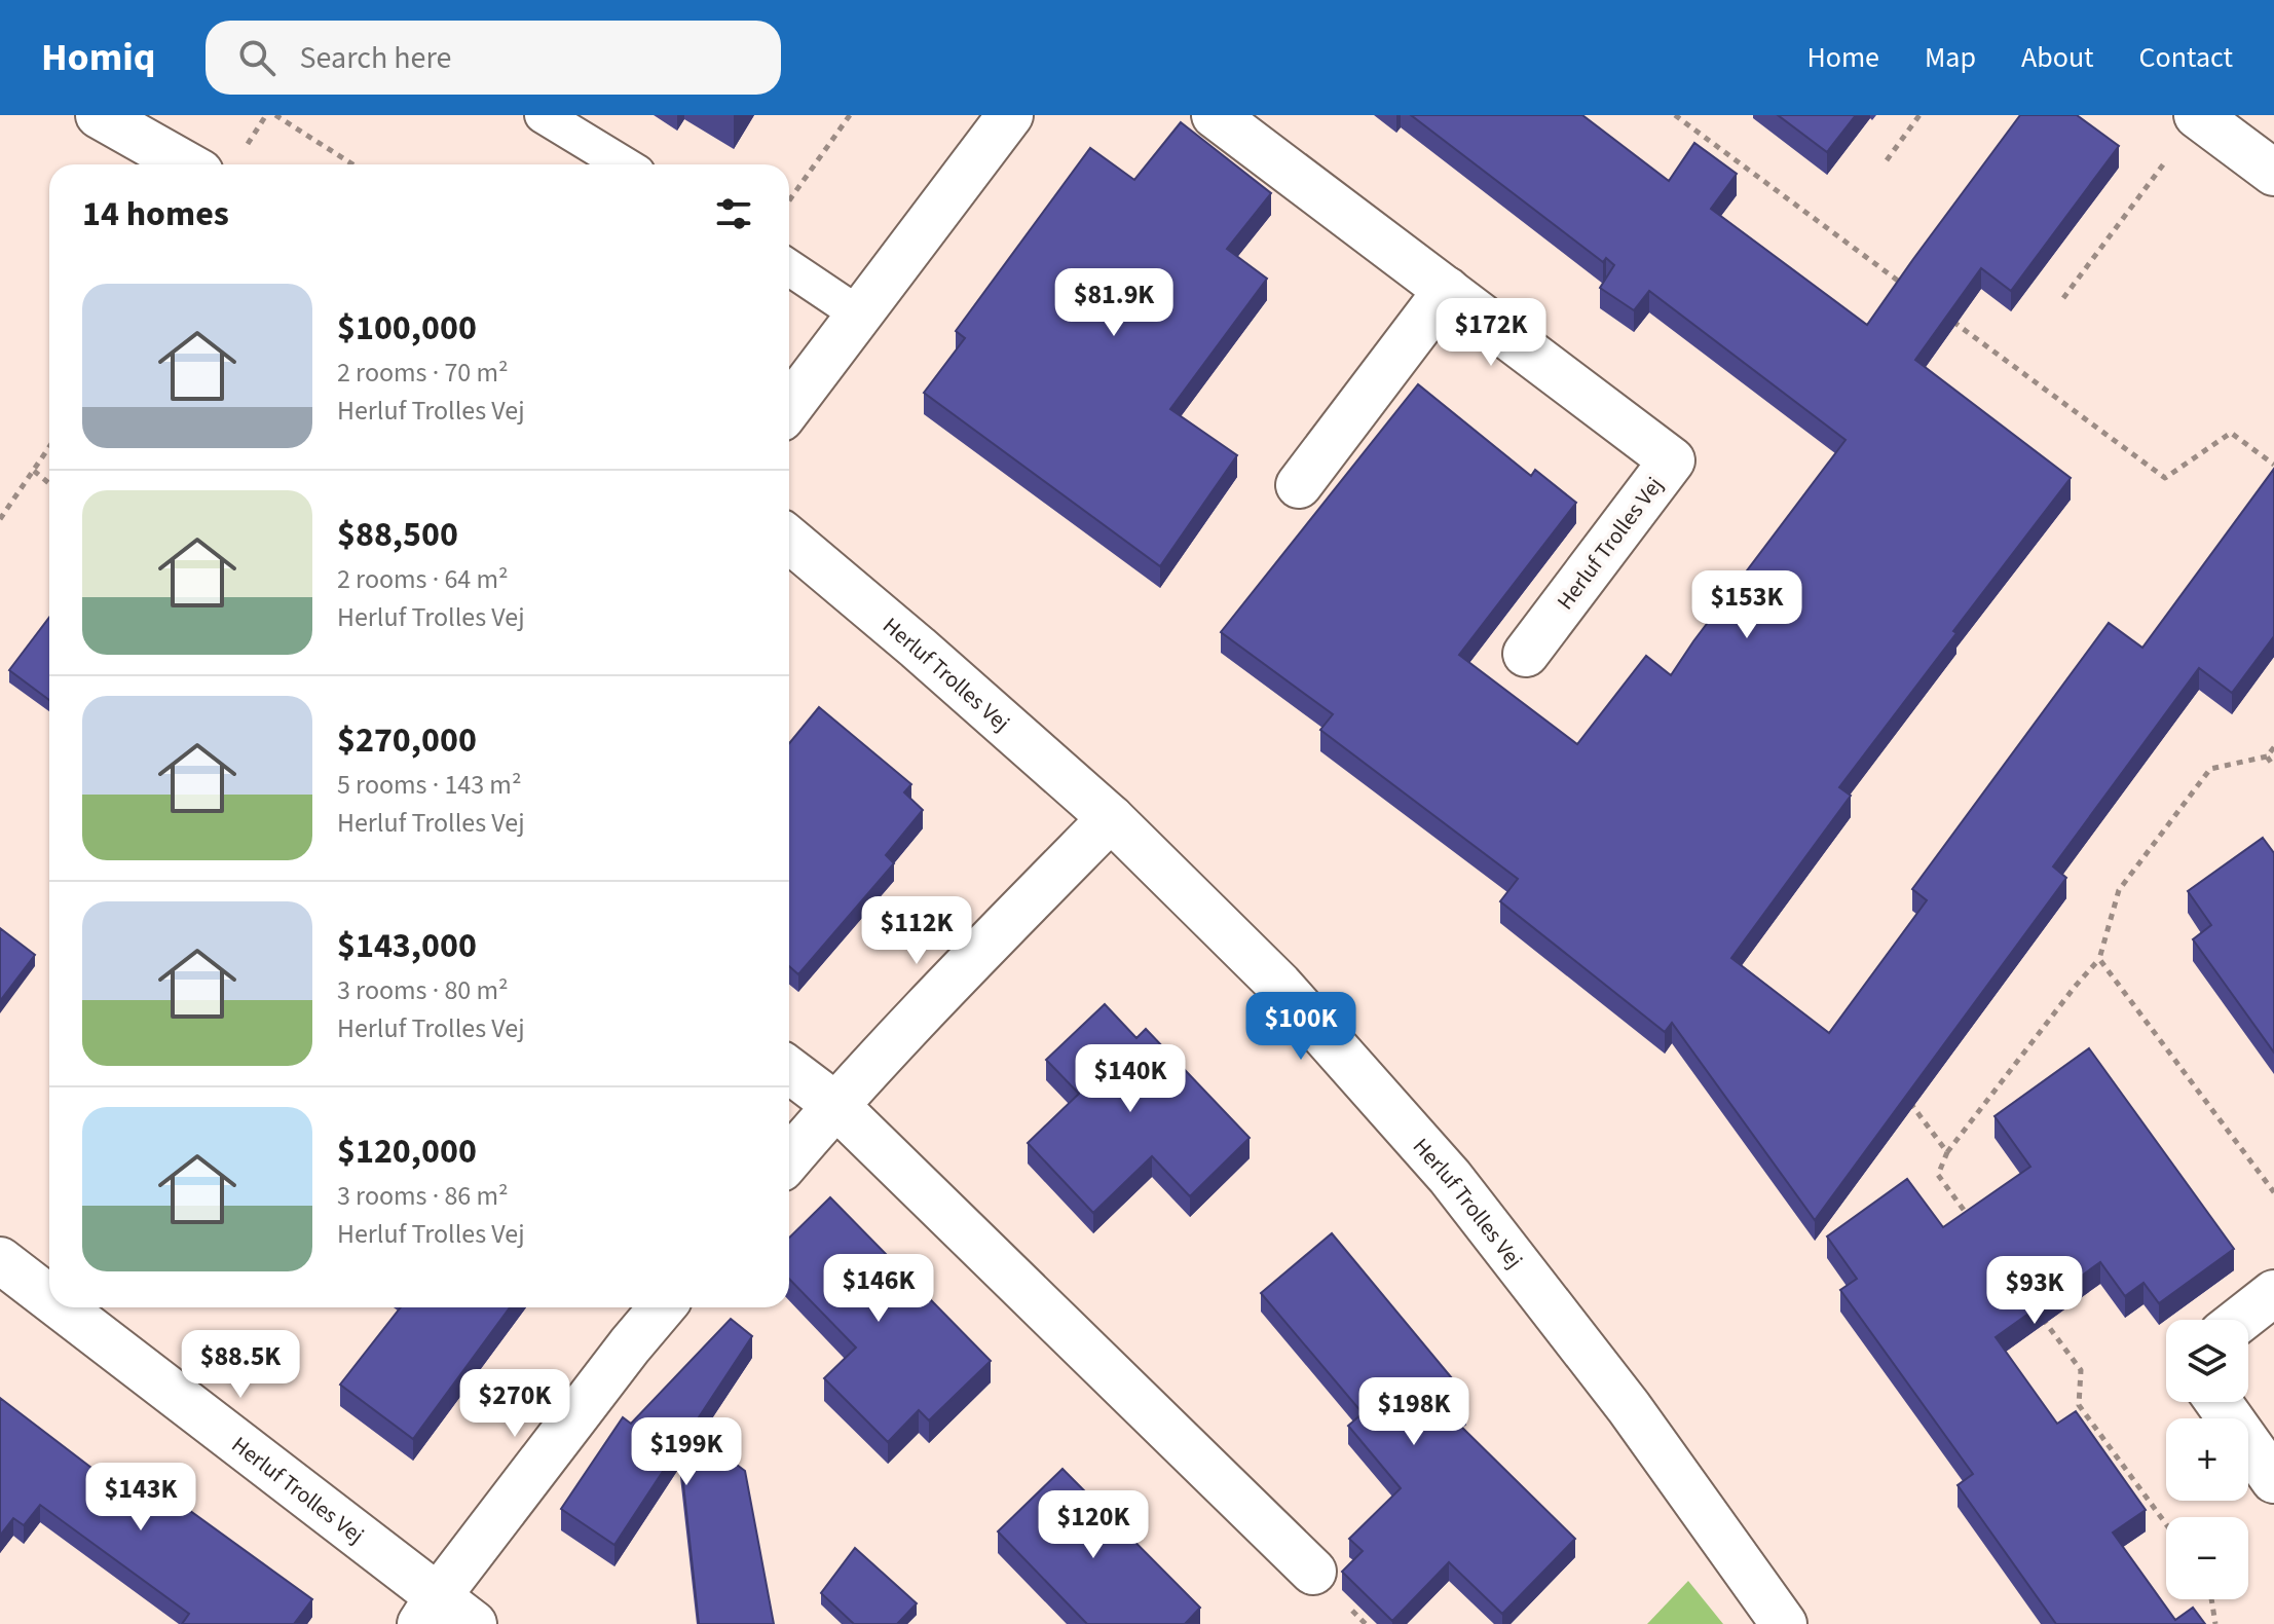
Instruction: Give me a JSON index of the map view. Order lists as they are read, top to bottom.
{
  "streets": {
    "street": ["Herluf Trolles Vej"]
  },
  "page": {
    "header": "Homiq",
    "search": "Search here",
    "nav": [
      "Home",
      "Map",
      "About",
      "Contact"
    ],
    "heading": "14 homes",
    "list": [
      {
        "name": "$100,000",
        "note": "2 rooms · 70 m² · Herluf Trolles Vej"
      },
      {
        "name": "$88,500",
        "note": "2 rooms · 64 m² · Herluf Trolles Vej"
      },
      {
        "name": "$270,000",
        "note": "5 rooms · 143 m² · Herluf Trolles Vej"
      },
      {
        "name": "$143,000",
        "note": "3 rooms · 80 m² · Herluf Trolles Vej"
      },
      {
        "name": "$120,000",
        "note": "3 rooms · 86 m² · Herluf Trolles Vej"
      }
    ],
    "price": [
      "$81.9K",
      "$172K",
      "$153K",
      "$112K",
      "$100K",
      "$140K",
      "$146K",
      "$93K",
      "$88.5K",
      "$270K",
      "$198K",
      "$199K",
      "$143K",
      "$120K"
    ],
    "map_buttons": ["+", "−"]
  }
}
